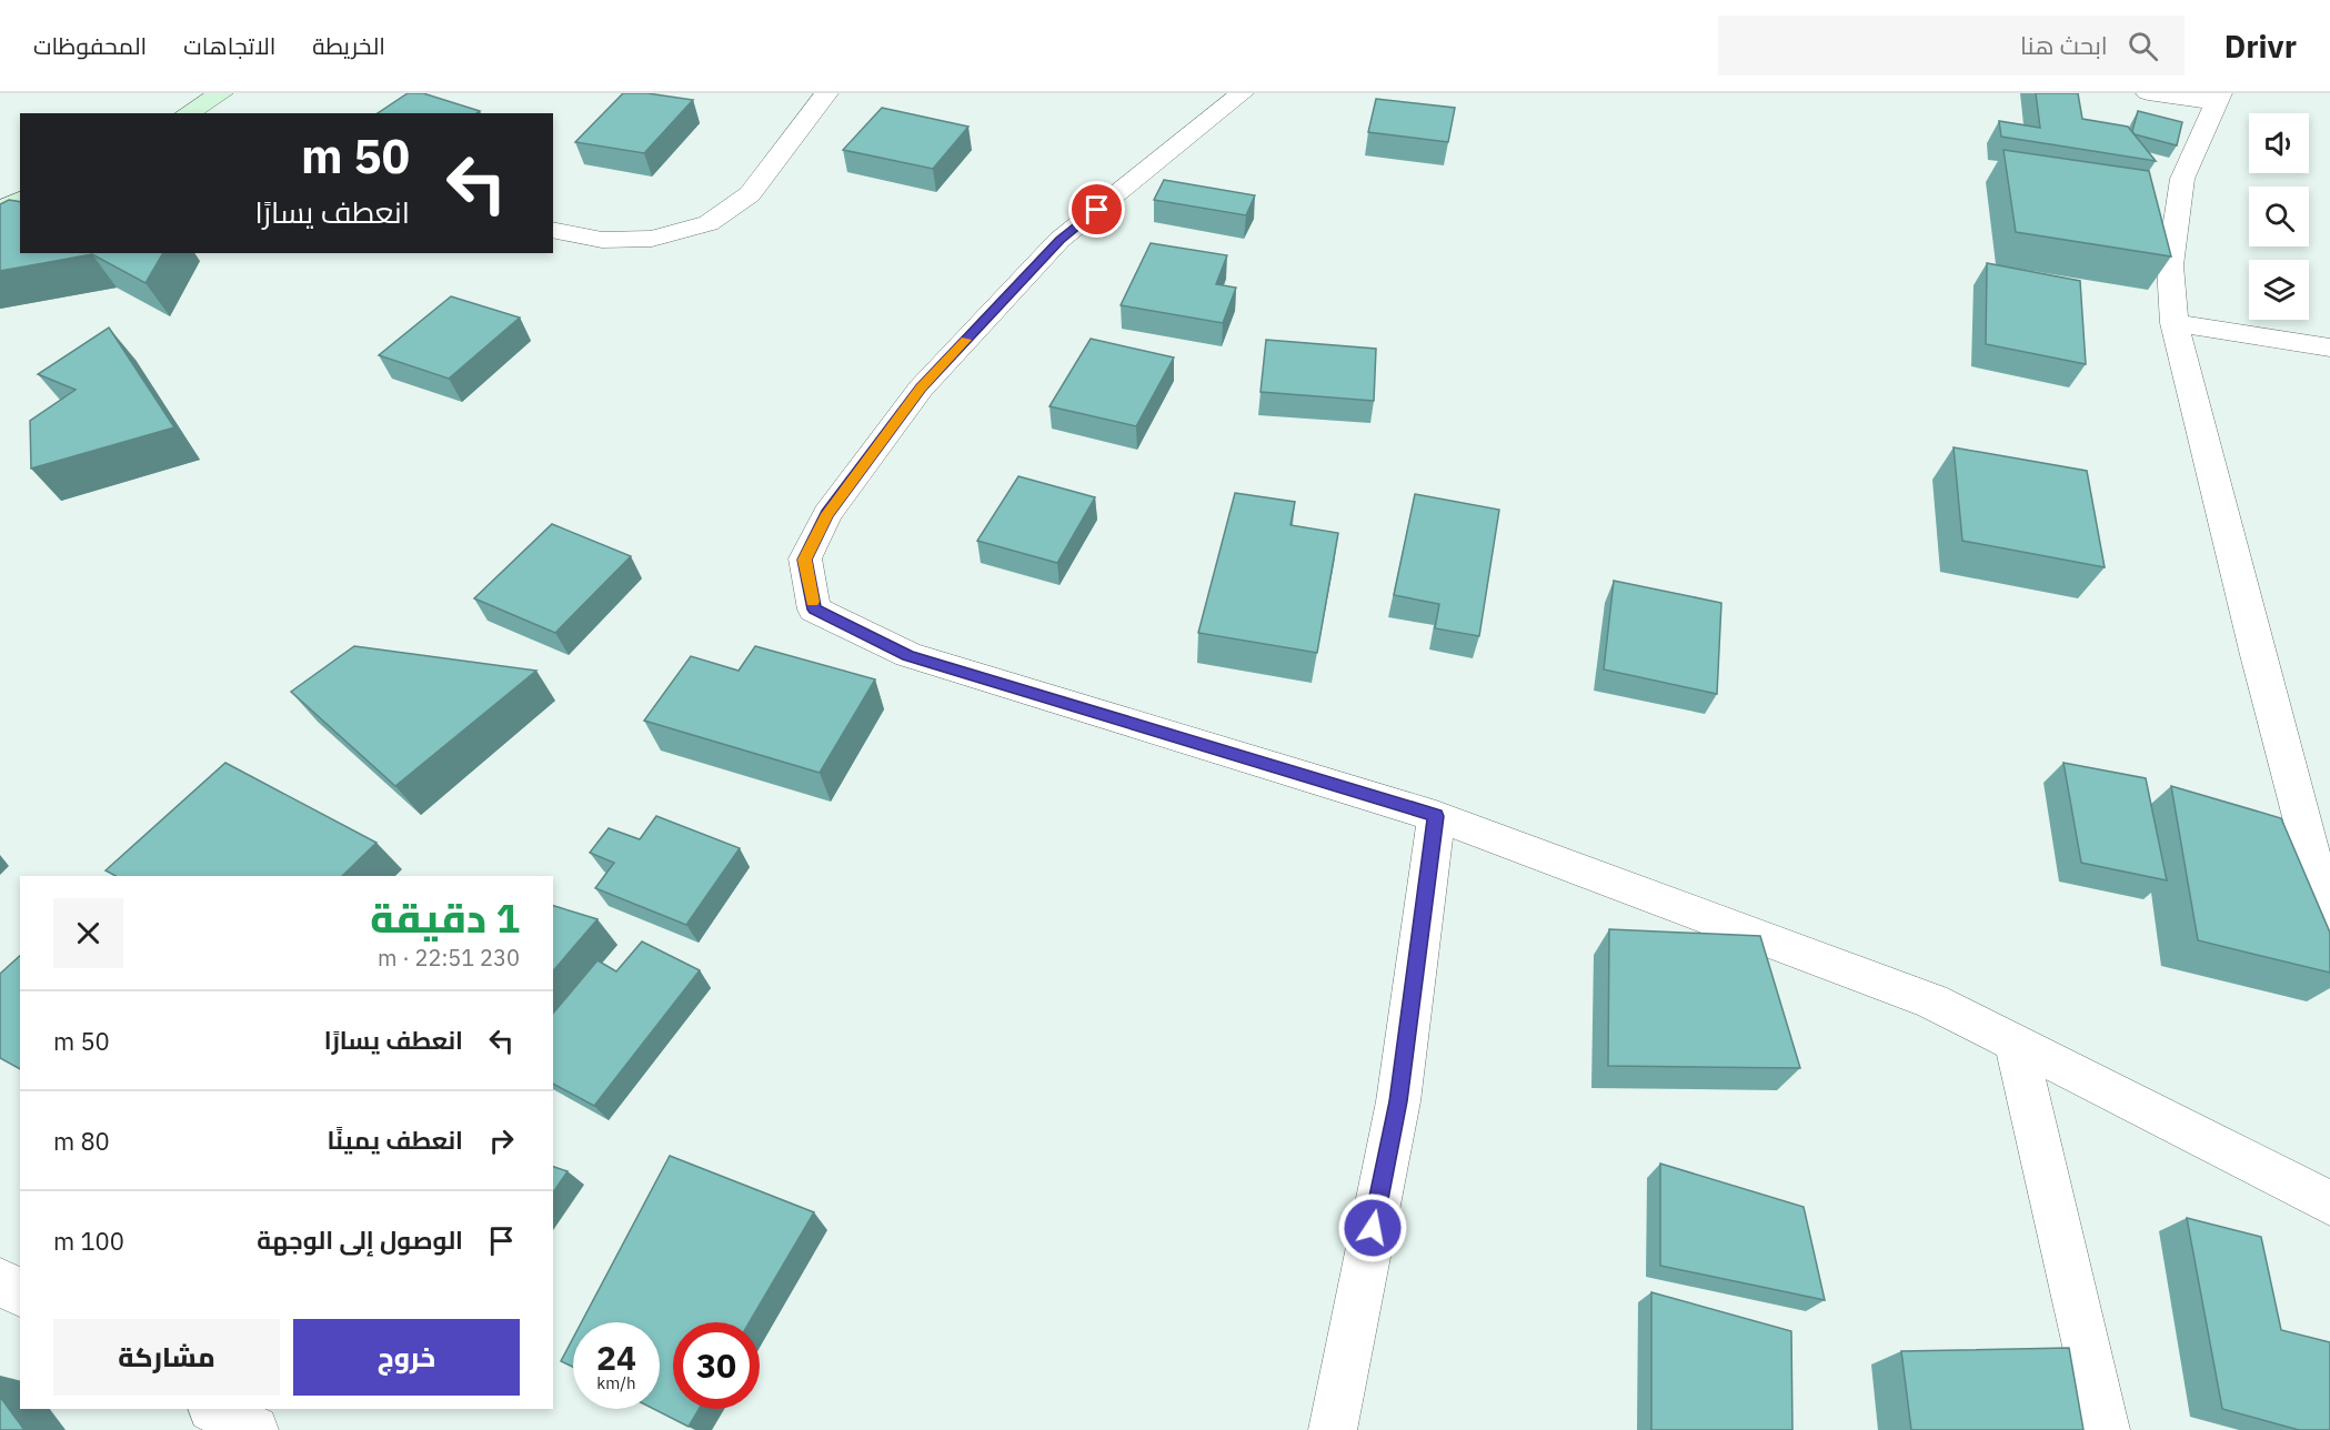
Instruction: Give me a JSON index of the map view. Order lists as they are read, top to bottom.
{
  "page": {
    "header": "Drivr",
    "search": "ابحث هنا",
    "nav": ["الخريطة", "الاتجاهات", "المحفوظات"],
    "turn": ["50 m", "انعطف يسارًا"],
    "heading": ["1 دقيقة", "230 m · 22:51"],
    "list": [
      {
        "name": "انعطف يسارًا",
        "value": "50 m"
      },
      {
        "name": "انعطف يمينًا",
        "value": "80 m"
      },
      {
        "name": "الوصول إلى الوجهة",
        "value": "100 m"
      }
    ],
    "buttons": ["خروج", "مشاركة"],
    "speed": "24 km/h",
    "limit": "30"
  }
}
